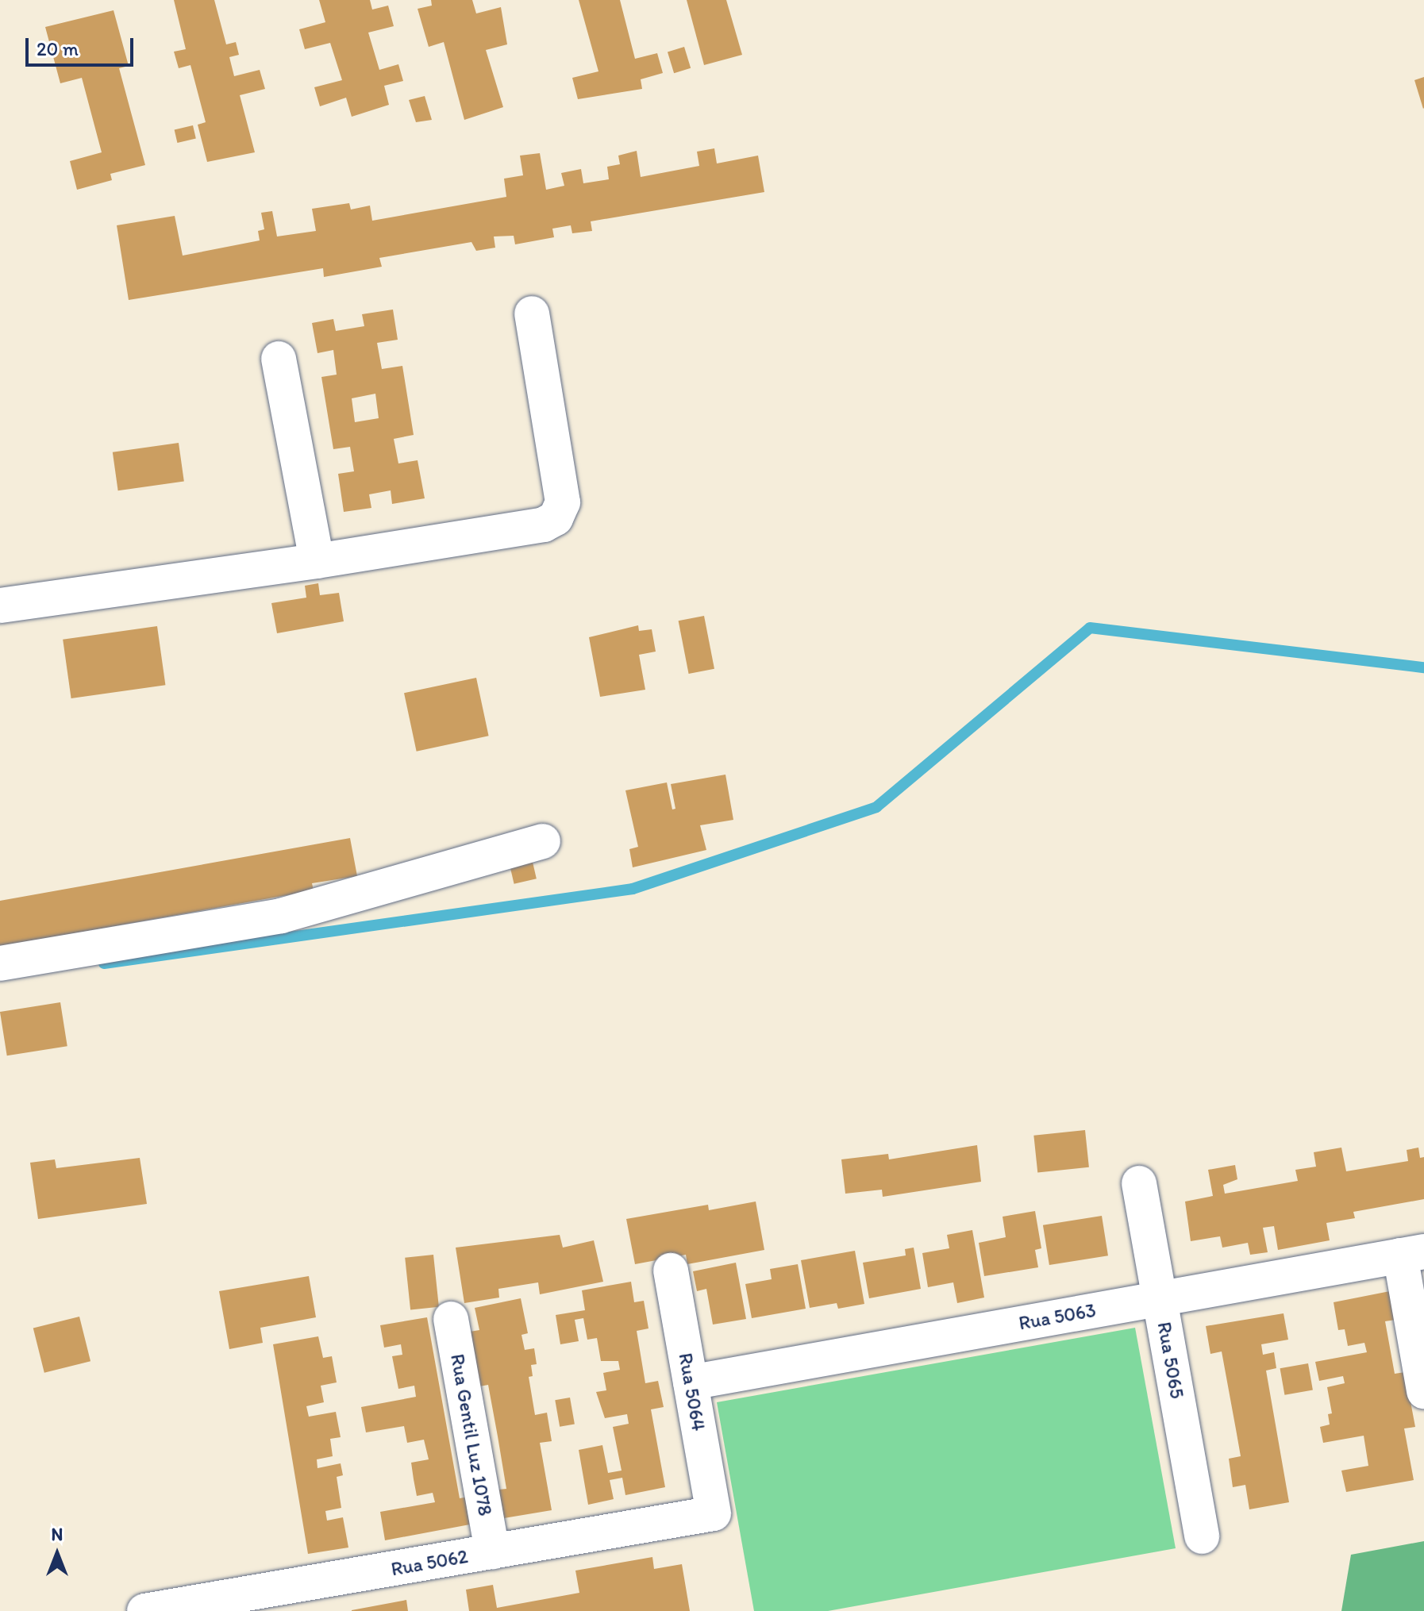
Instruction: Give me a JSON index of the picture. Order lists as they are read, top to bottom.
{
  "streets": {
    "street": [
      "Rua 5063",
      "Rua 5065",
      "Rua 5064",
      "Rua Gentil Luz 1078",
      "Rua 5062"
    ]
  },
  "crossings": [
    ["Rua 5063", "Rua 5065"],
    ["Rua 5063", "Rua 5064"],
    ["Rua 5064", "Rua 5062"],
    ["Rua Gentil Luz 1078", "Rua 5062"]
  ],
  "scale_bar": "20 m",
  "north": "top"
}
